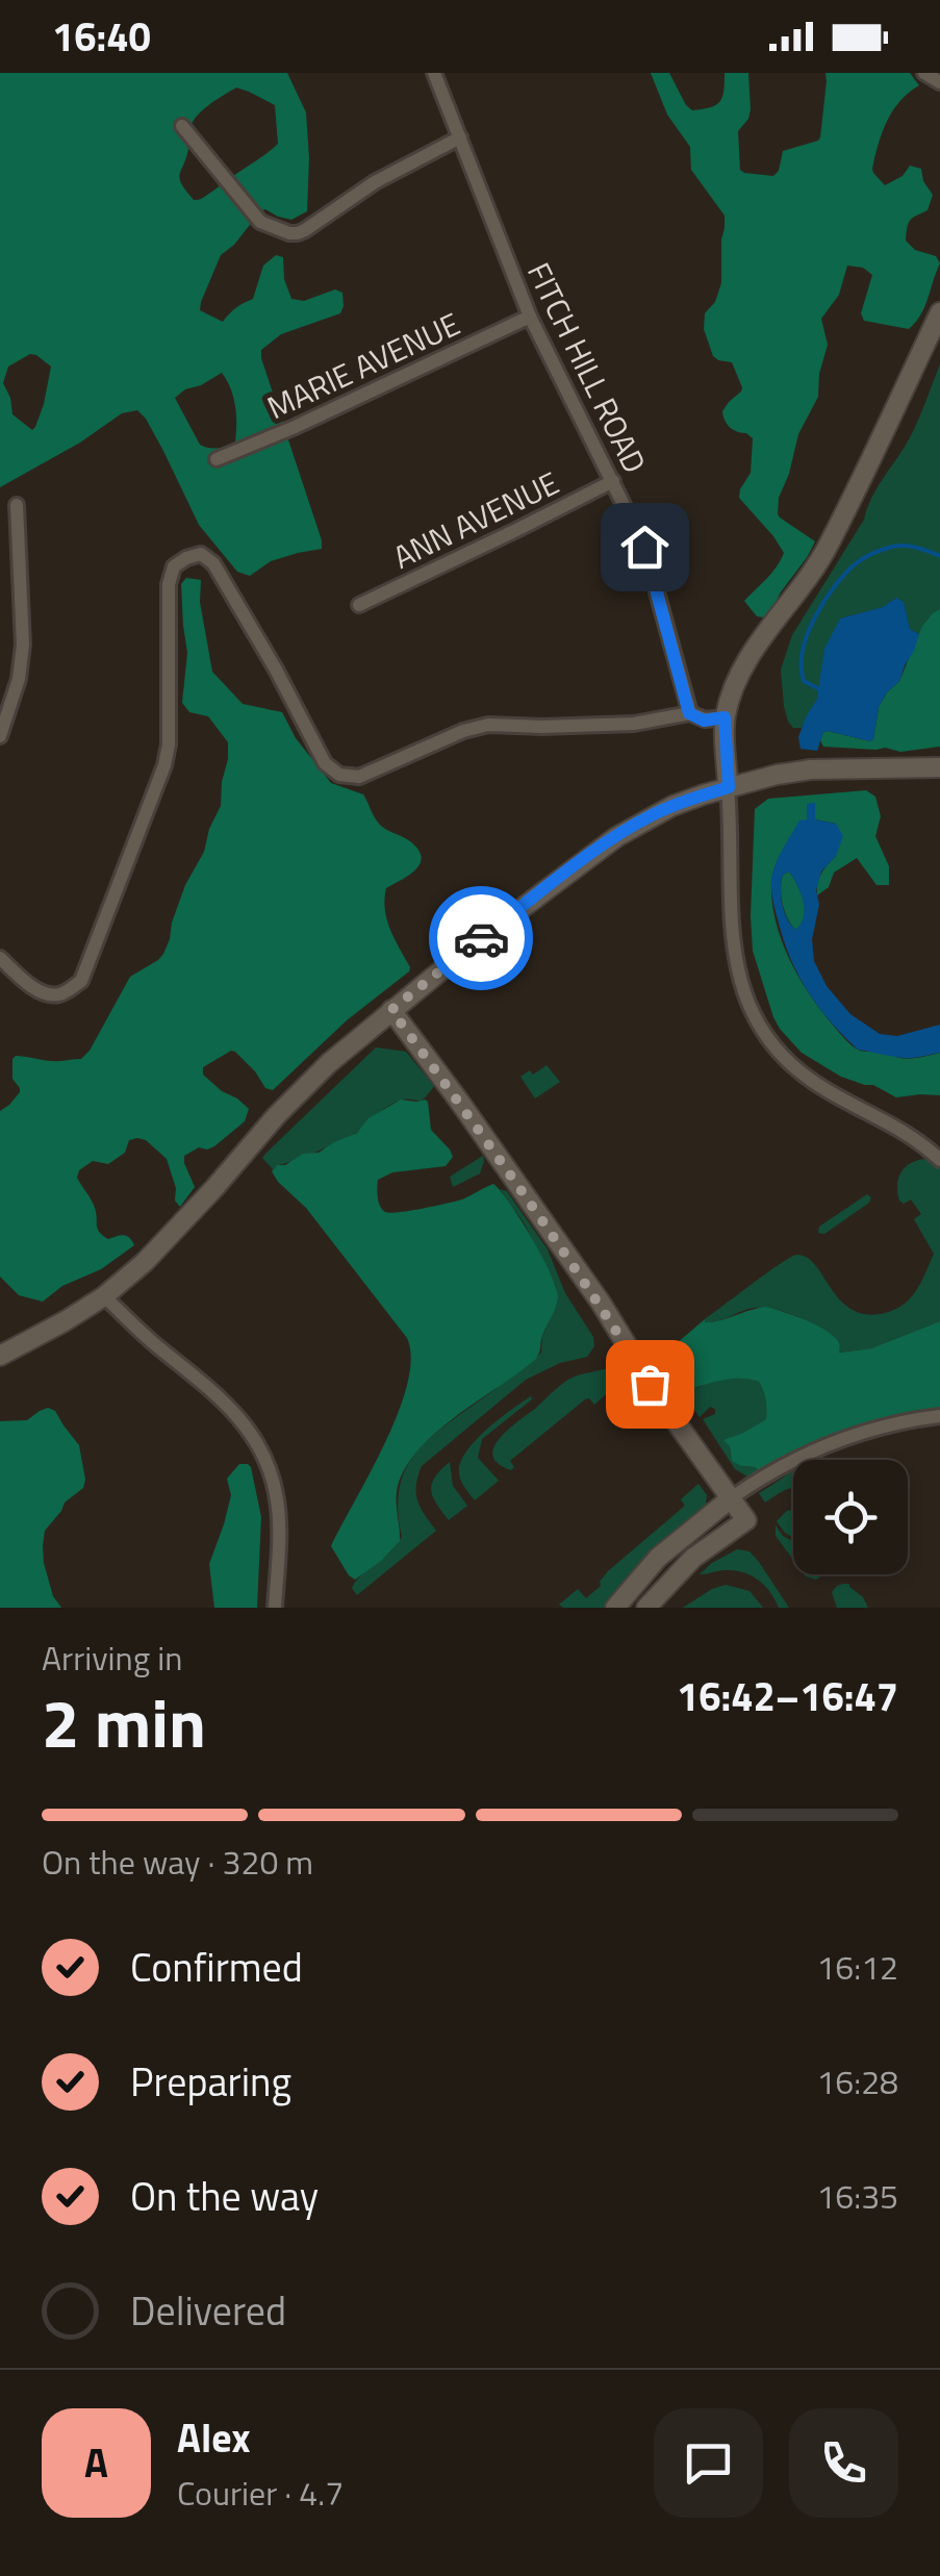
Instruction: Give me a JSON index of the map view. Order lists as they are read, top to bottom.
{
  "streets": {
    "street": ["MARIE AVENUE", "FITCH HILL ROAD", "ANN AVENUE"]
  },
  "crossings": [
    ["MARIE AVENUE", "FITCH HILL ROAD"],
    ["FITCH HILL ROAD", "ANN AVENUE"]
  ],
  "page": {
    "status": "16:40",
    "heading": ["2 min", "Arriving in", "16:42–16:47"],
    "panel": ["Alex", "Courier · 4.7"],
    "bar": "On the way · 320 m",
    "list": [
      ["Confirmed", "16:12"],
      ["Preparing", "16:28"],
      ["On the way", "16:35"],
      "Delivered"
    ],
    "round": "A"
  }
}
